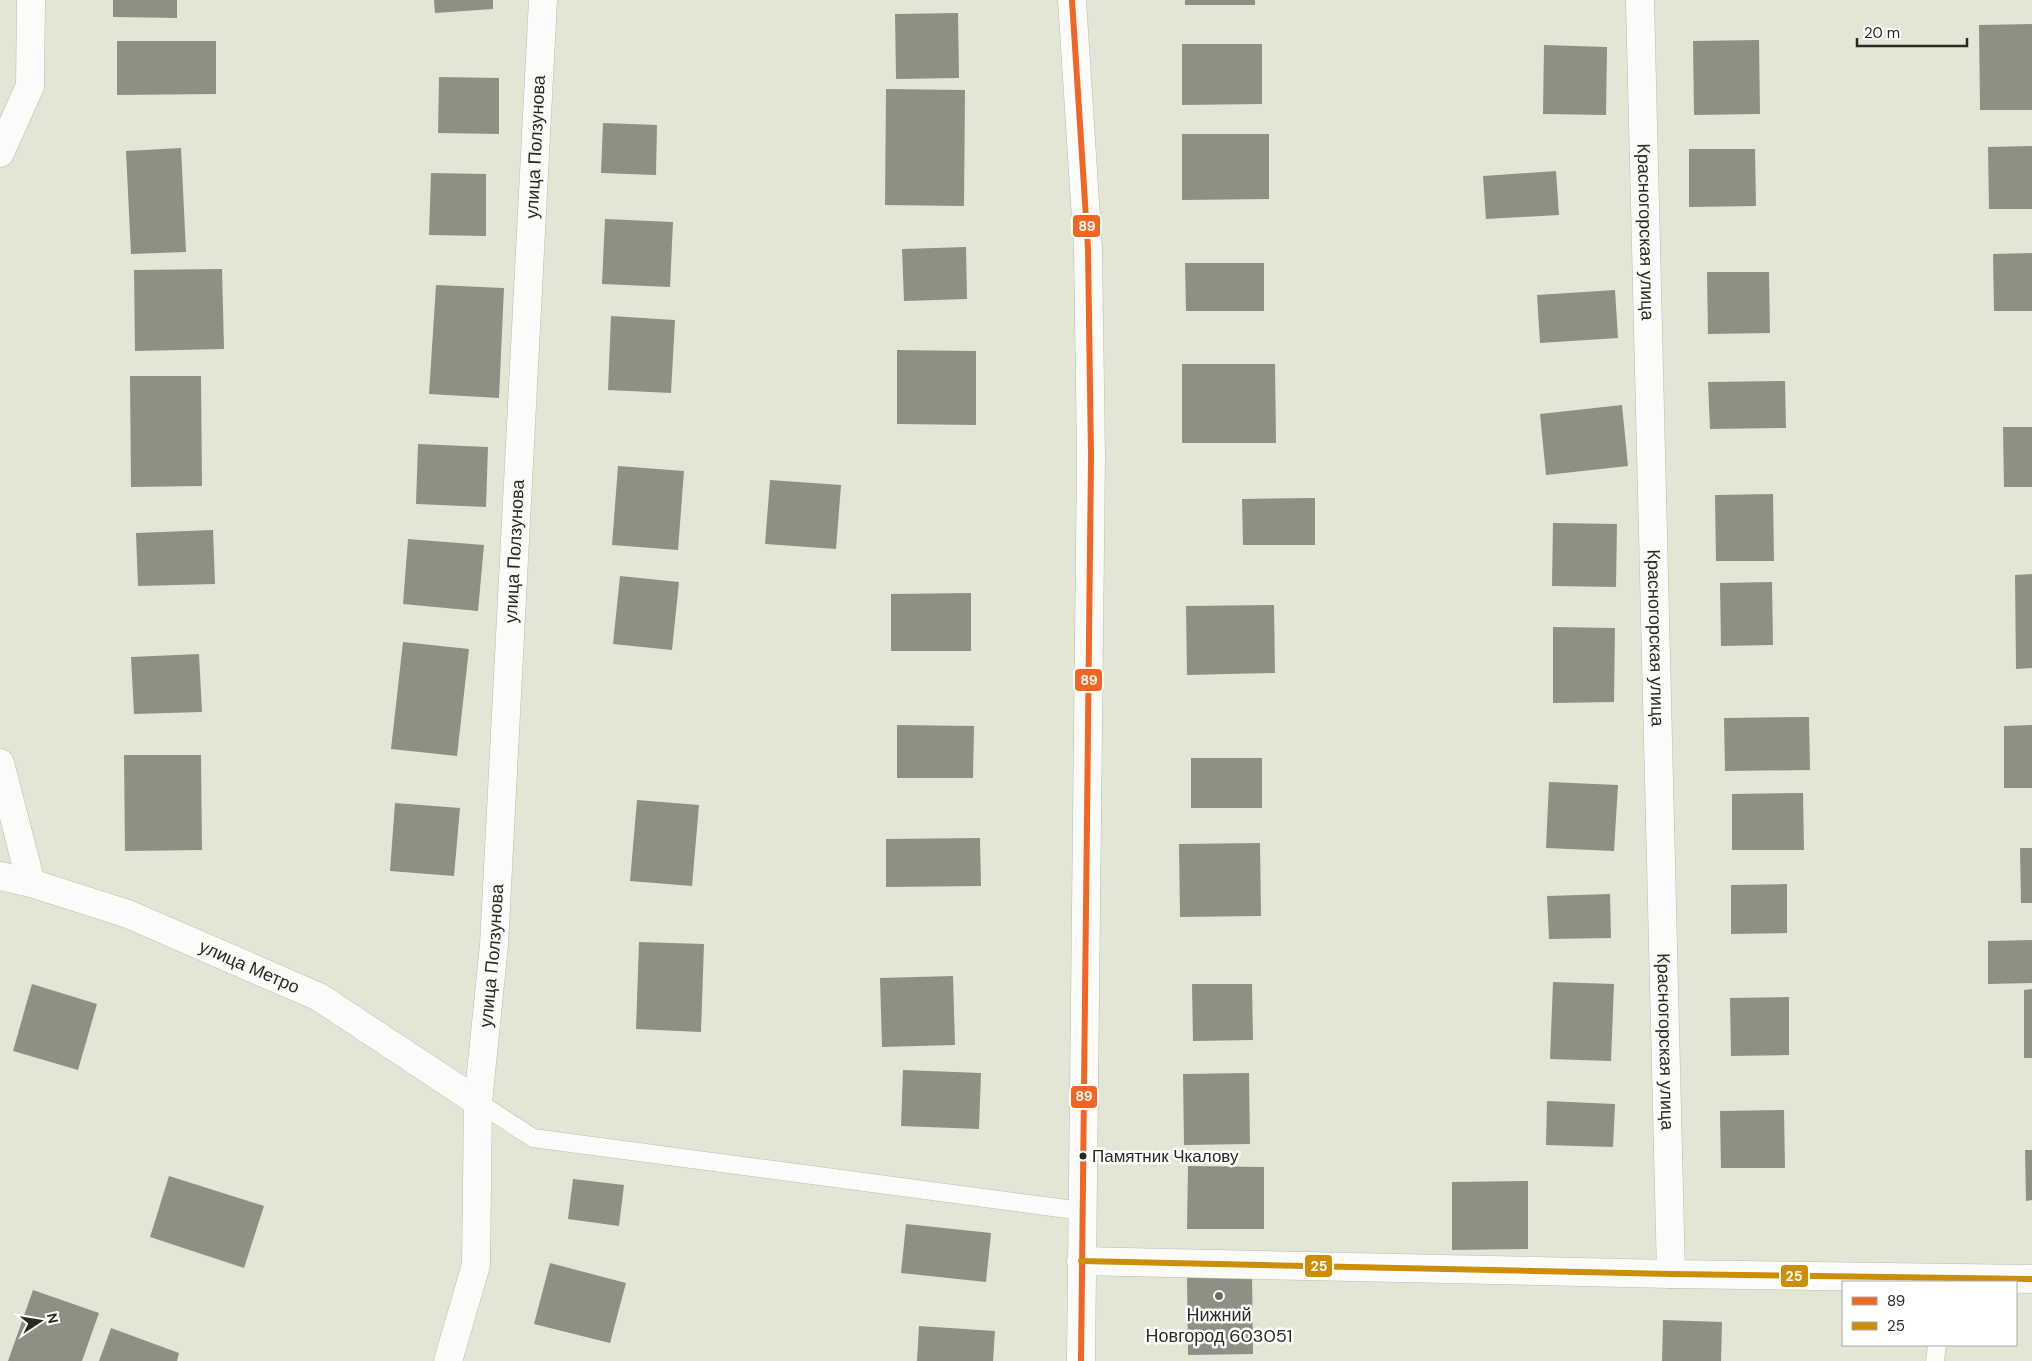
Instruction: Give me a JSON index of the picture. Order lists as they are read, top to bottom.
{
  "streets": {
    "street": ["улица Ползунова", "Красногорская улица", "улица Метро"]
  },
  "crossings": [
    ["улица Ползунова", "улица Метро"]
  ],
  "places": ["Памятник Чкалову", "Нижний Новгород 603051"],
  "lines": ["transit line 89", "transit line 25"],
  "legend": ["89", "25"],
  "scale_bar": "20 m",
  "north": "right"
}
